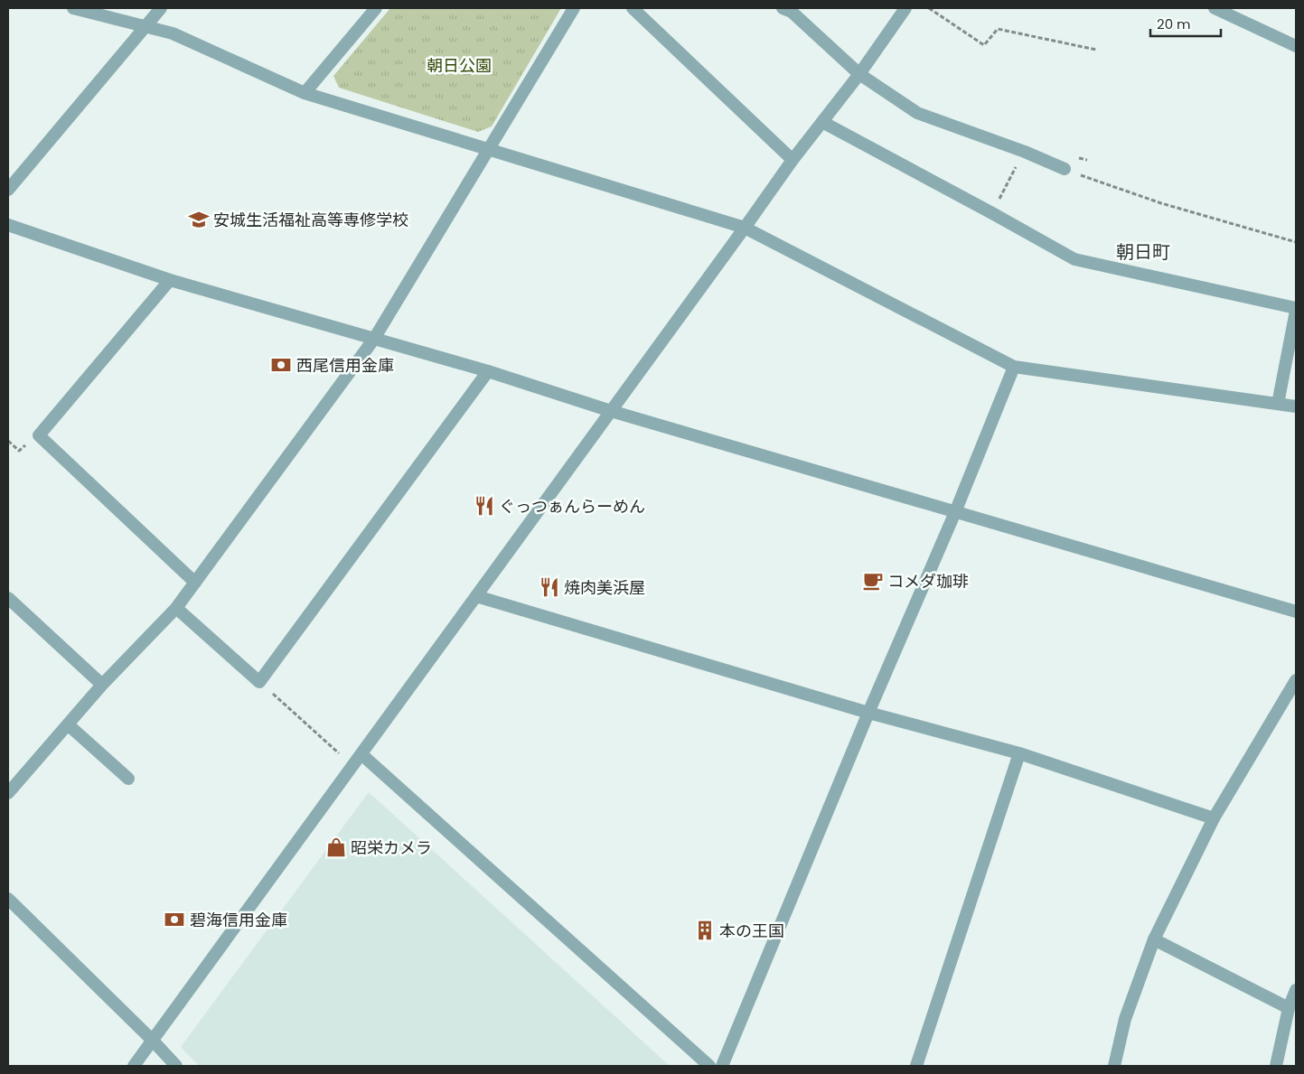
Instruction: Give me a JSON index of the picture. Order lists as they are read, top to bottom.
{
  "districts": ["朝日町"],
  "parks": ["朝日公園"],
  "places": {
    "school or university": ["安城生活福祉高等専修学校"],
    "bank": ["西尾信用金庫", "碧海信用金庫"],
    "restaurant": ["ぐっつぁんらーめん", "焼肉美浜屋"],
    "cafe": ["コメダ珈琲"],
    "shop": ["昭栄カメラ"],
    "building": ["本の王国"]
  },
  "scale_bar": "20 m"
}
